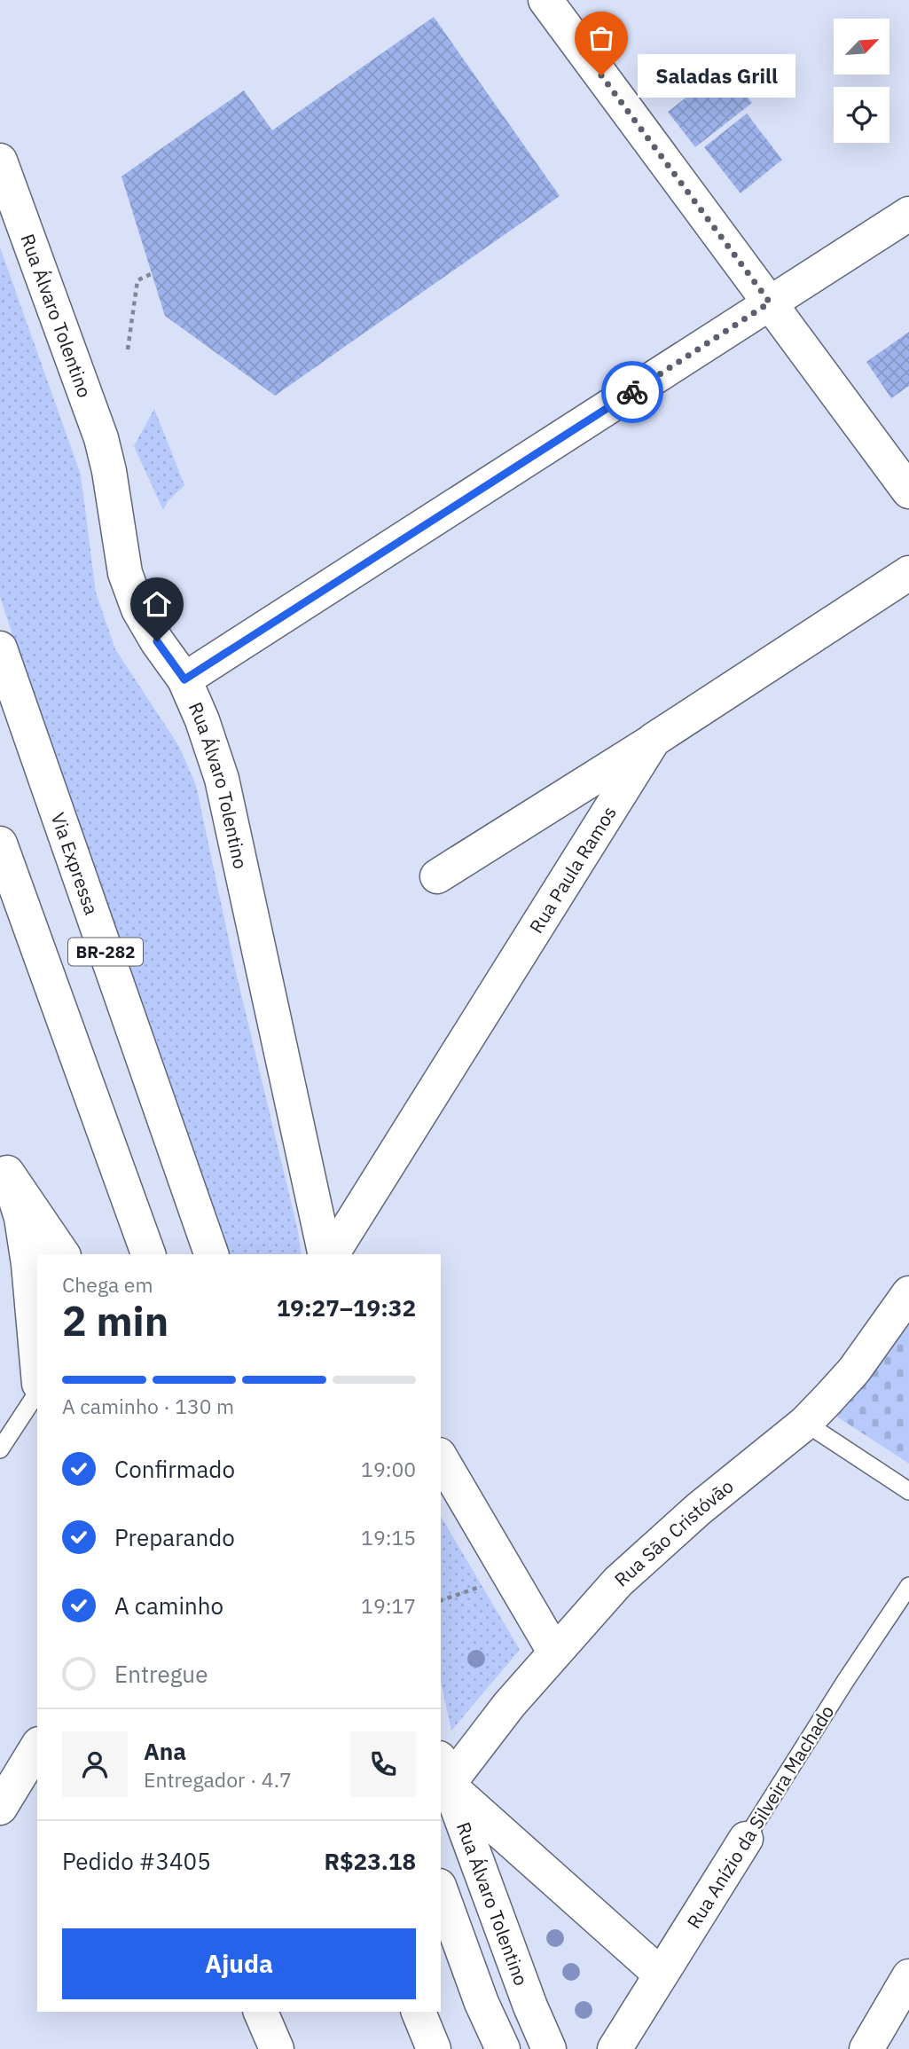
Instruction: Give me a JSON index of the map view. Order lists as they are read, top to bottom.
{
  "streets": {
    "main road": [
      "Rua Álvaro Tolentino",
      "Via Expressa",
      "Rua Paula Ramos",
      "BR-282",
      "Rua São Cristóvão",
      "Rua Anízio da Silveira Machado"
    ]
  },
  "crossings": [
    ["Rua Álvaro Tolentino", "Rua São Cristóvão"]
  ],
  "places": ["Saladas Grill"],
  "north": "top right",
  "page": {
    "bubble": "Saladas Grill",
    "heading": ["2 min", "Chega em", "19:27–19:32"],
    "panel": [
      "Ana",
      "Entregador · 4.7",
      "Pedido #3405",
      "R$23.18"
    ],
    "bar": "A caminho · 130 m",
    "list": [
      ["Confirmado", "19:00"],
      ["Preparando", "19:15"],
      ["A caminho", "19:17"],
      "Entregue"
    ],
    "buttons": "Ajuda"
  }
}
